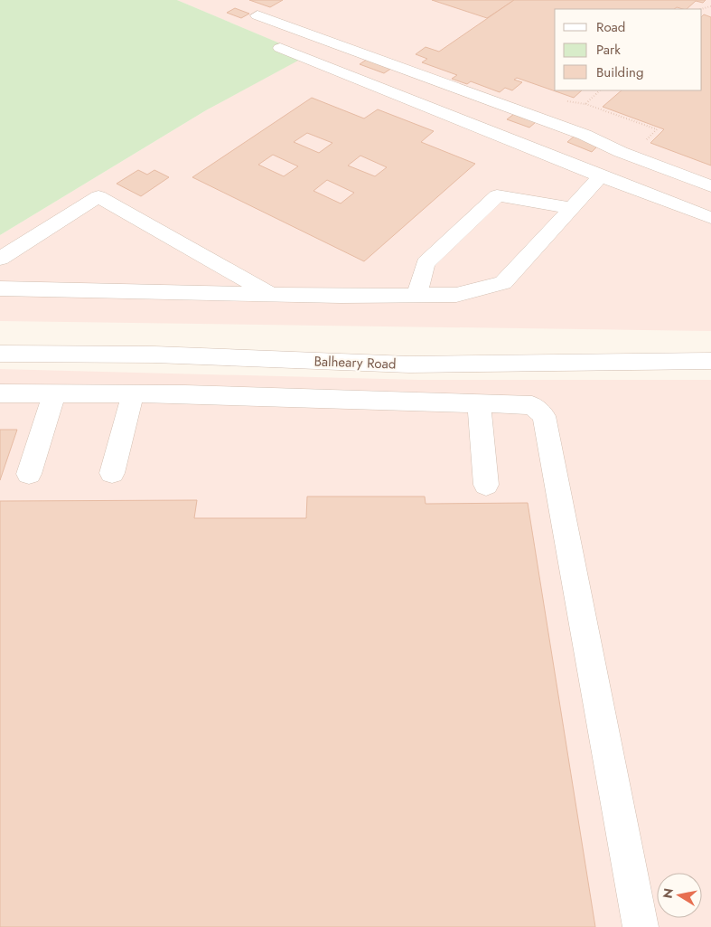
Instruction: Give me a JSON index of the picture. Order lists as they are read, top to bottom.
{
  "streets": {
    "street": ["Balheary Road"]
  },
  "legend": ["Road", "Park", "Building"],
  "north": "left"
}
